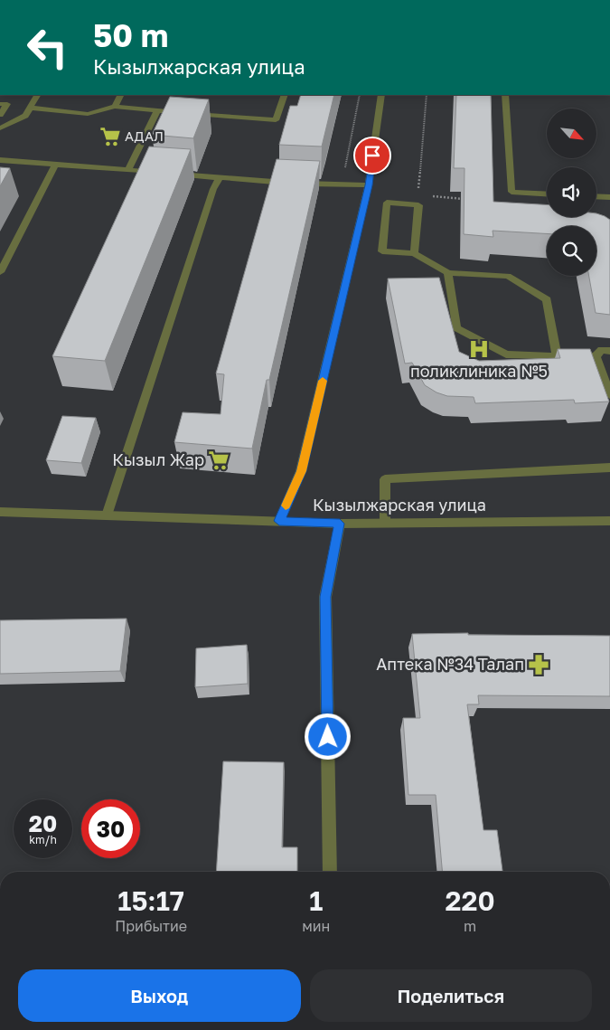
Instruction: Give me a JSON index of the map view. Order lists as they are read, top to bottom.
{
  "streets": {
    "street": ["Кызылжарская улица"]
  },
  "places": {
    "supermarket": ["АДАЛ", "Кызыл Жар"],
    "hospital": ["поликлиника №5"],
    "pharmacy": ["Аптека №34 Талап"]
  },
  "north": "bottom right",
  "page": {
    "turn": ["50 m", "Кызылжарская улица"],
    "speed": "20 km/h",
    "limit": "30",
    "eta": [
      "15:17",
      "Прибытие",
      "1",
      "мин",
      "220",
      "m"
    ],
    "buttons": ["Выход", "Поделиться"]
  }
}
